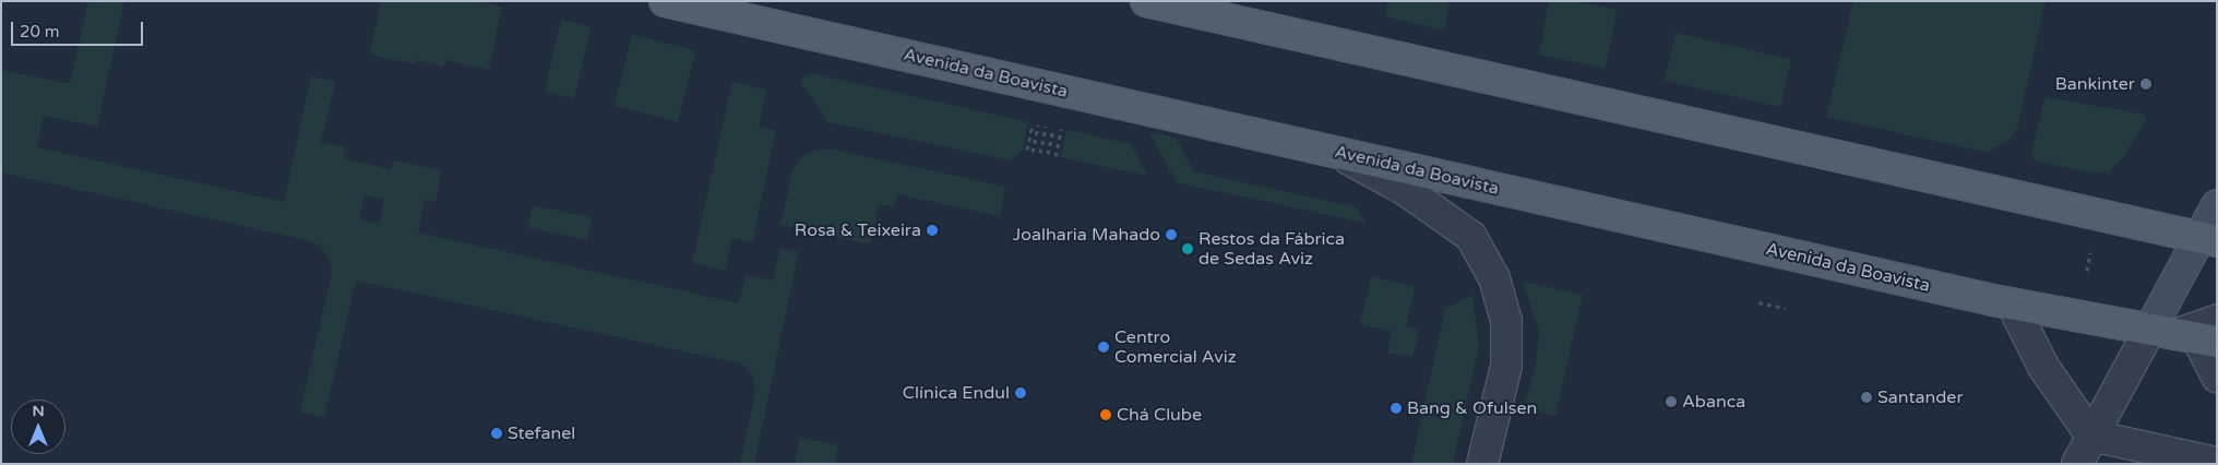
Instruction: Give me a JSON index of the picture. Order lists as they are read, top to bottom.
{
  "streets": {
    "main road": ["Avenida da Boavista"]
  },
  "places": [
    "Bankinter",
    "Rosa & Teixeira",
    "Joalharia Mahado",
    "Restos da Fábrica de Sedas Aviz",
    "Centro Comercial Aviz",
    "Clínica Endul",
    "Santander",
    "Abanca",
    "Bang & Ofulsen",
    "Chá Clube",
    "Stefanel"
  ],
  "scale_bar": "20 m",
  "north": "top"
}
